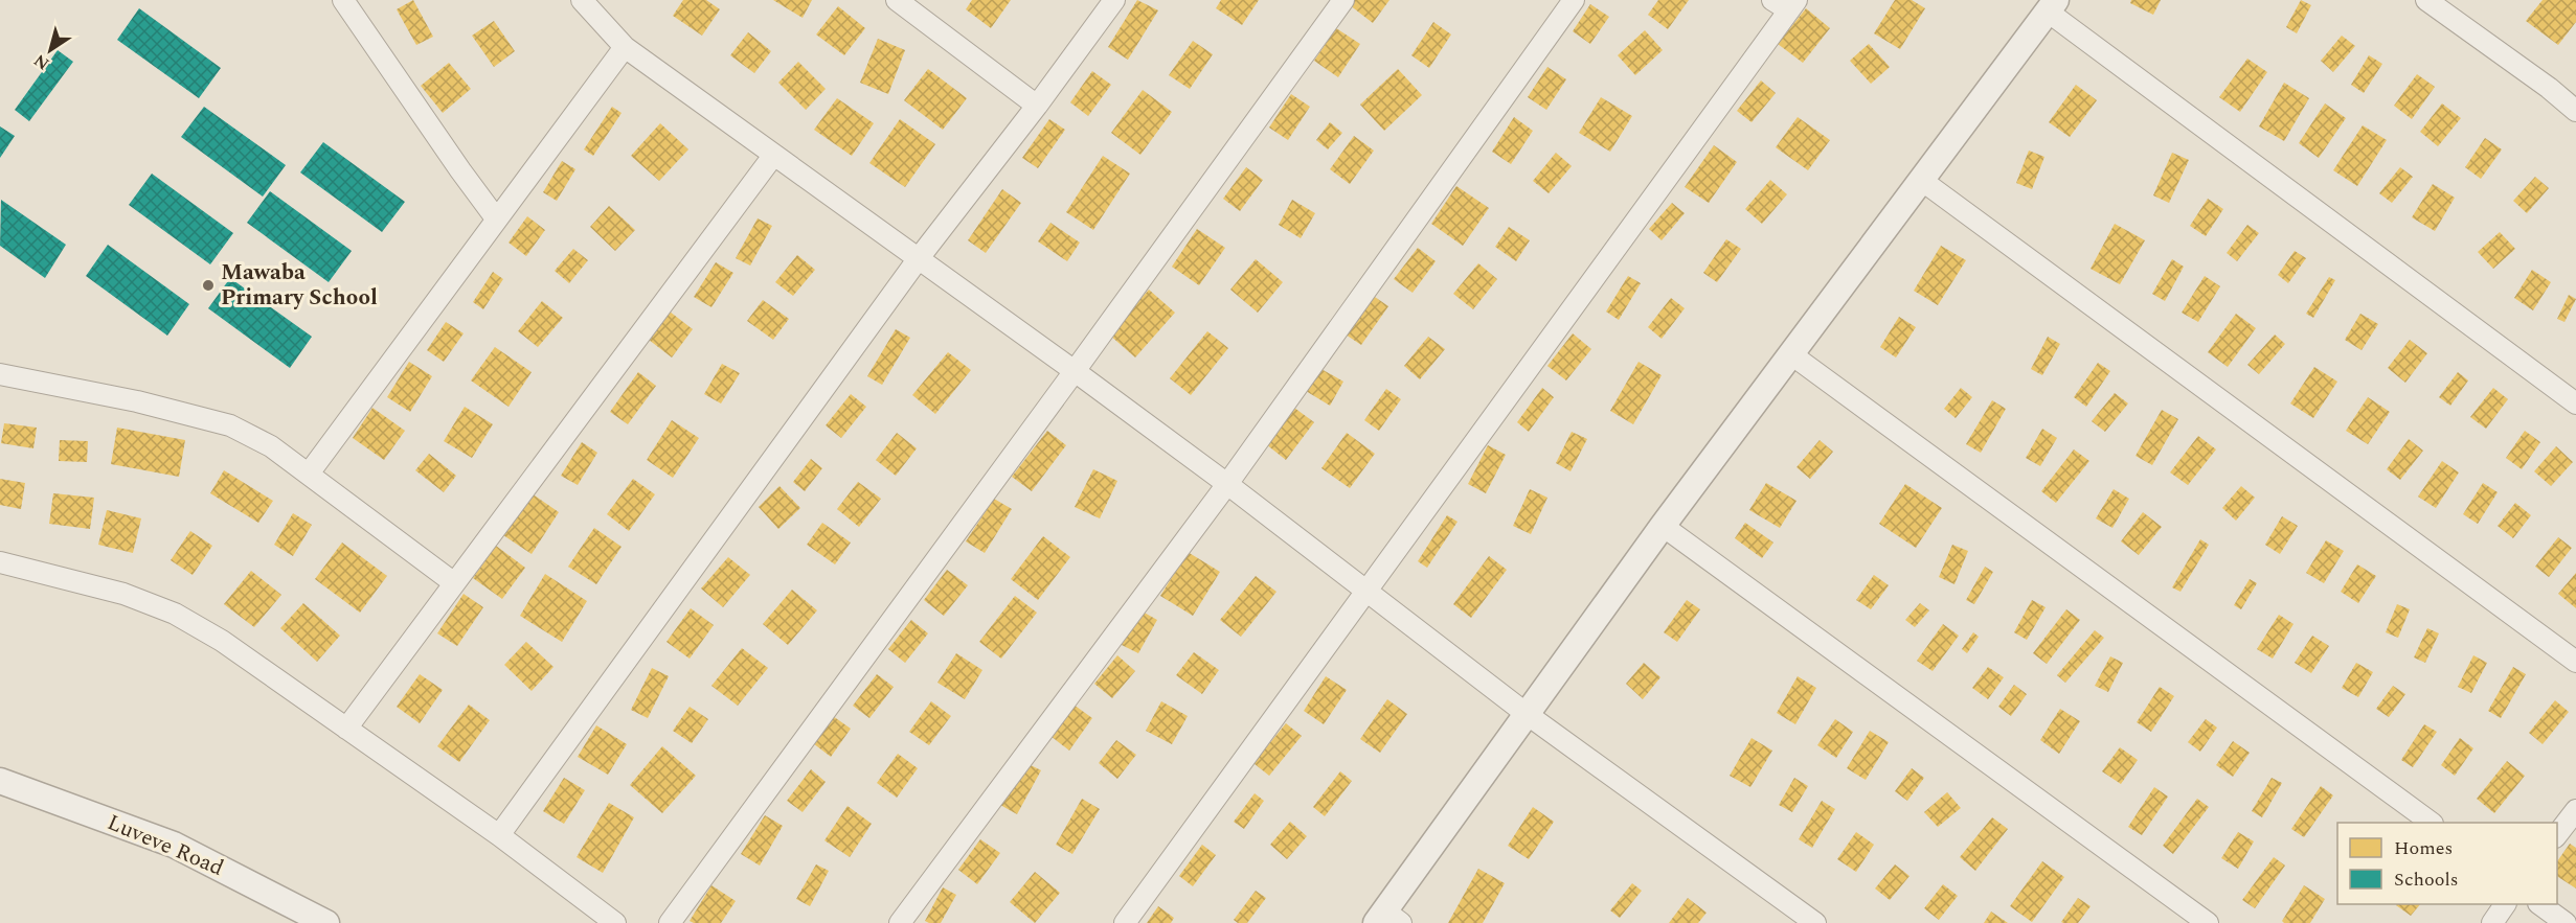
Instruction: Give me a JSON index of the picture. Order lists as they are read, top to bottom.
{
  "streets": {
    "street": ["Luveve Road"]
  },
  "places": ["Mawaba Primary School"],
  "legend": ["Homes", "Schools"],
  "north": "bottom left"
}
